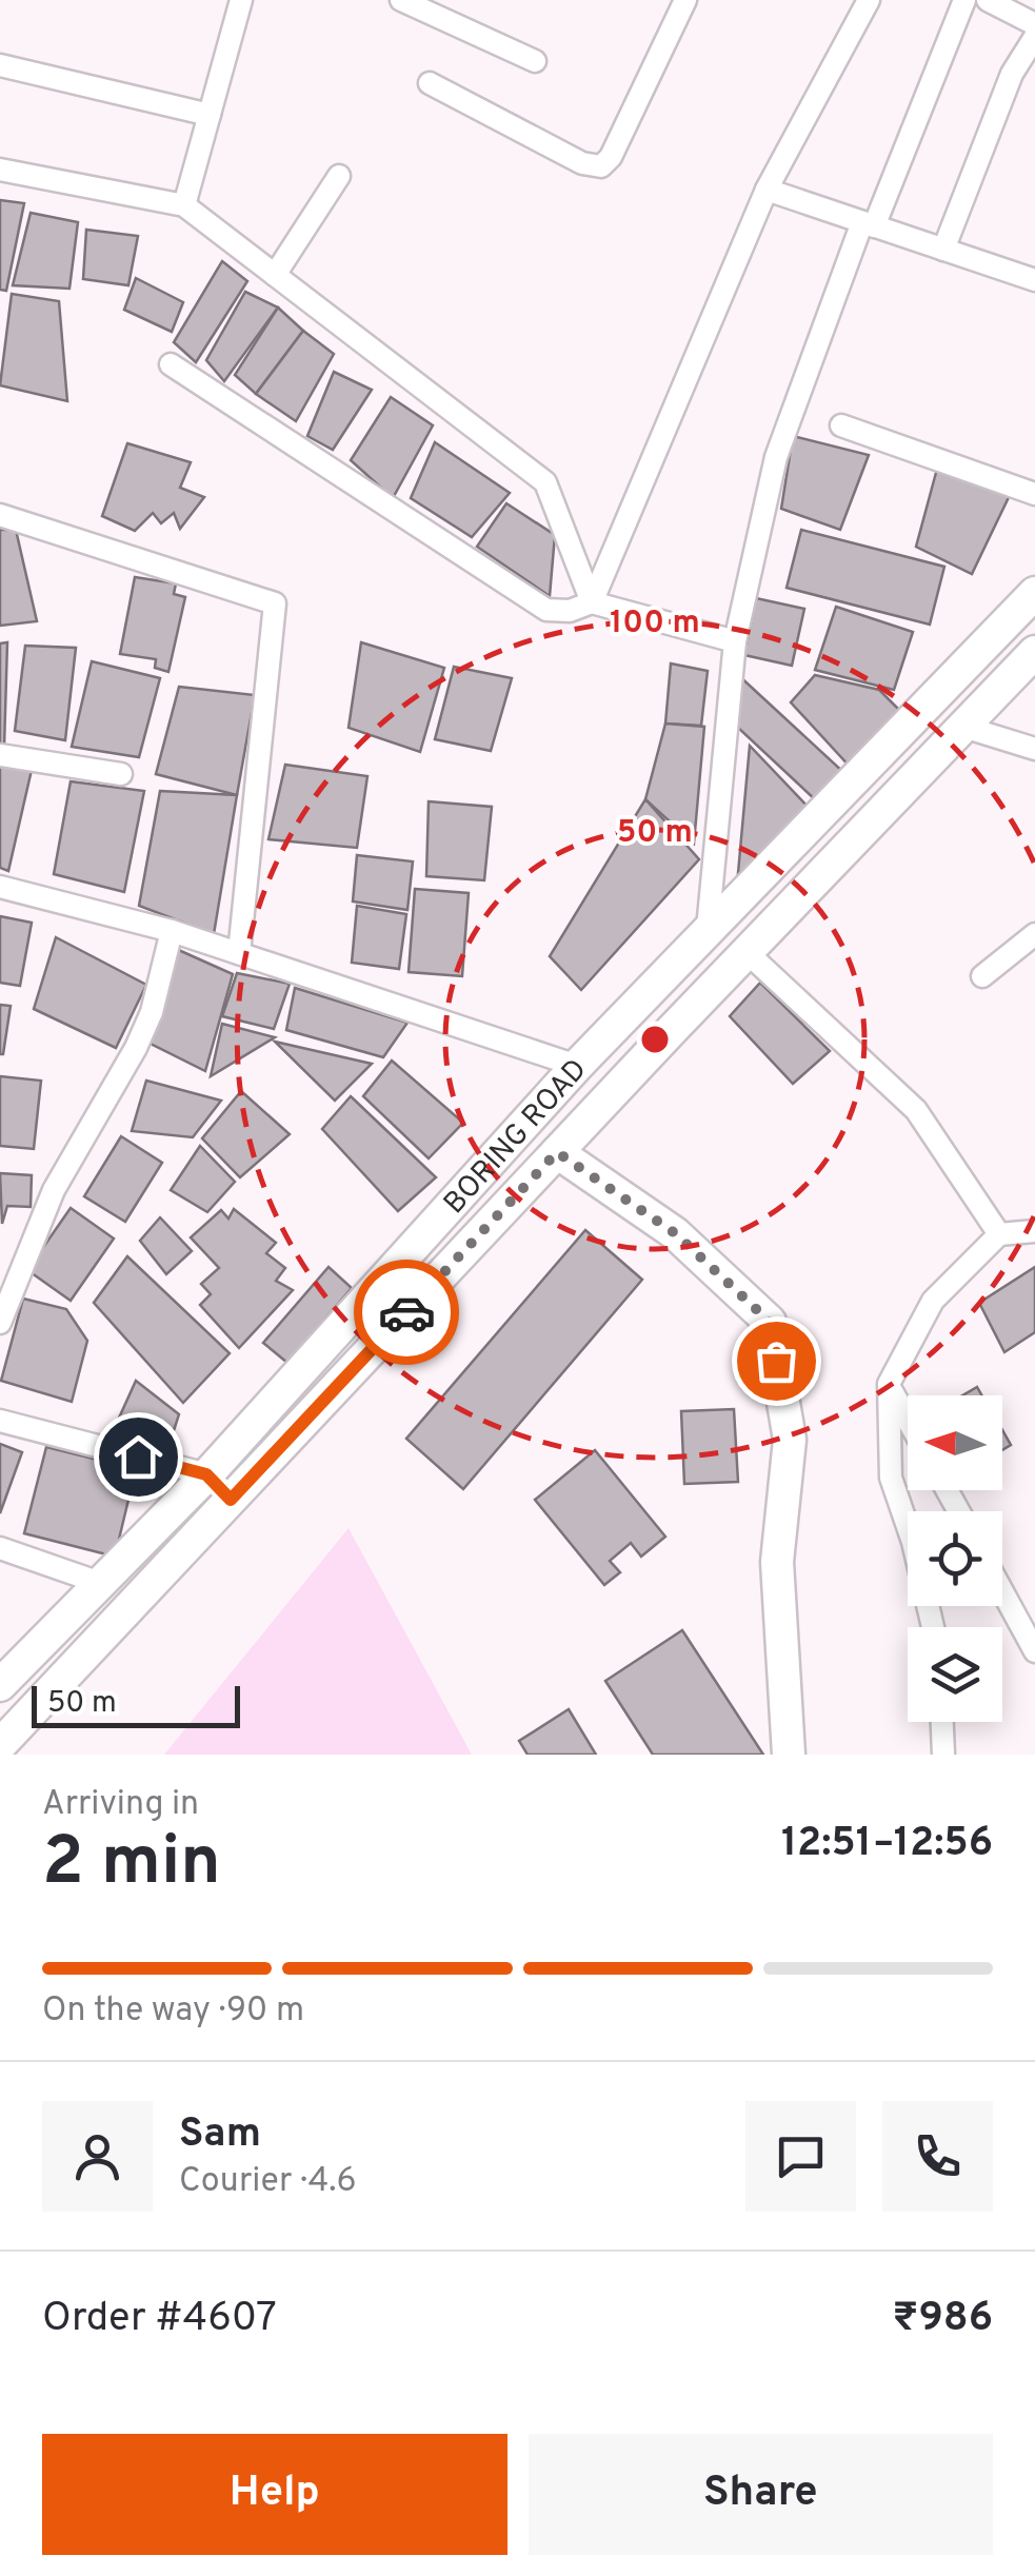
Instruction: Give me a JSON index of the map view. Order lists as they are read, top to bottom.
{
  "streets": {
    "street": ["BORING ROAD"]
  },
  "scale_bar": "50 m",
  "north": "left",
  "page": {
    "scale": "50 m",
    "heading": ["2 min", "Arriving in", "12:51–12:56"],
    "panel": [
      "Sam",
      "Courier · 4.6",
      "Order #4607",
      "₹986"
    ],
    "bar": "On the way · 90 m",
    "buttons": ["Help", "Share"]
  },
  "rings": ["100 m", "50 m"]
}
